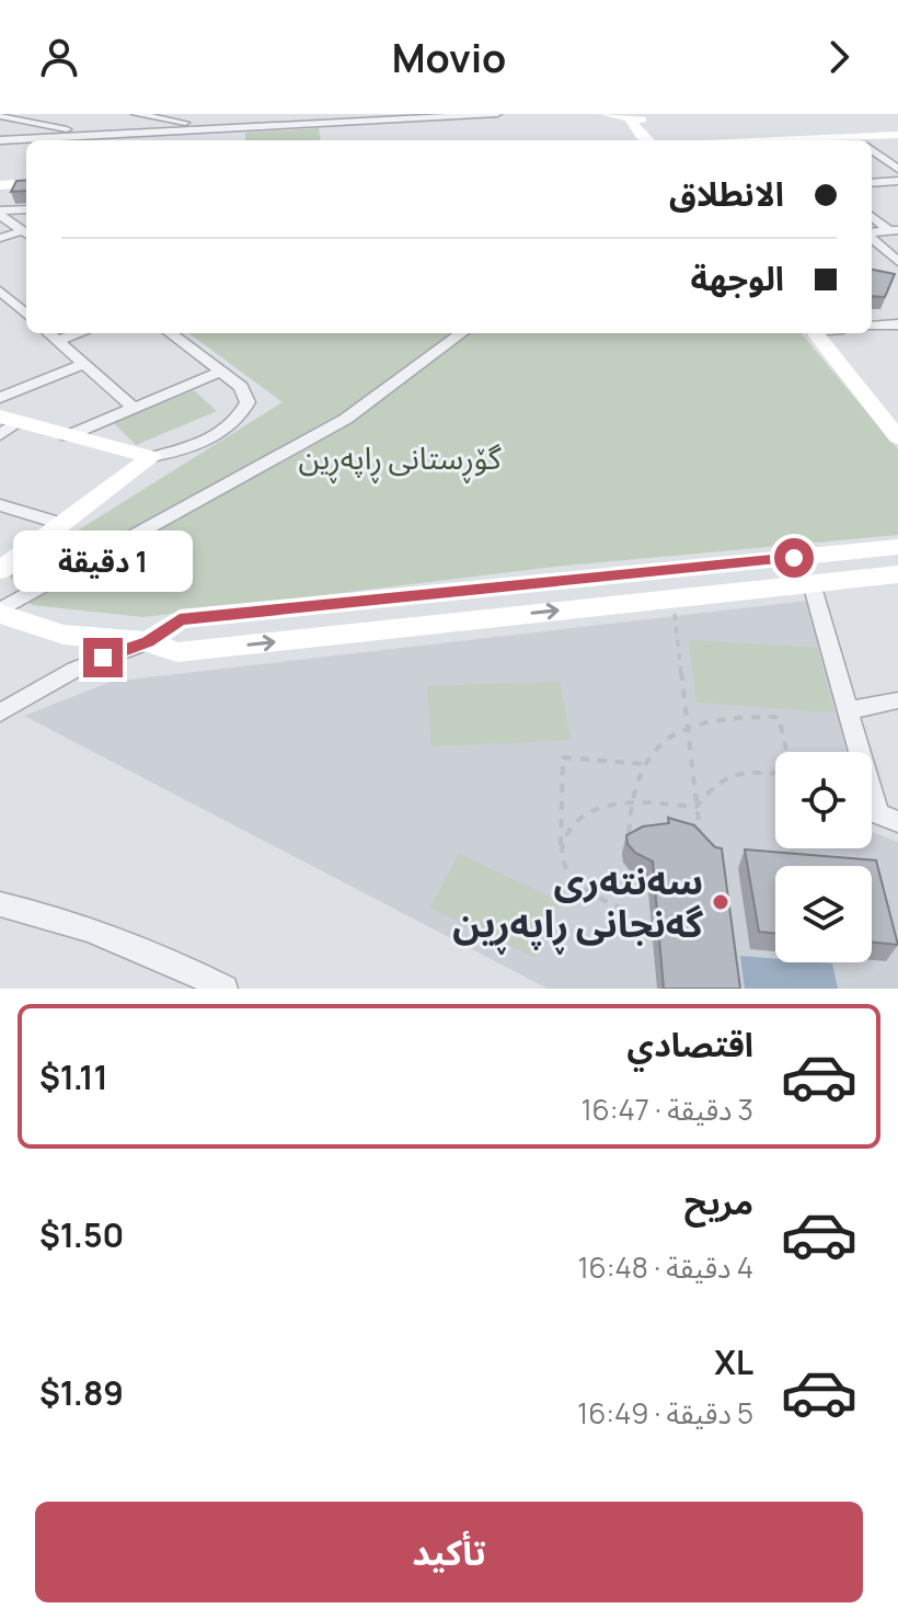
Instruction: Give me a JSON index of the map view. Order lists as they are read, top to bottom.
{
  "parks": ["گۆڕستانی ڕاپەڕین"],
  "places": ["سەنتەری گەنجانی ڕاپەڕین"],
  "page": {
    "header": "Movio",
    "banner": ["الانطلاق", "الوجهة"],
    "bubble": "1 دقيقة",
    "list": [
      {
        "name": "اقتصادي",
        "note": "3 دقيقة · 16:47",
        "value": "$1.11"
      },
      {
        "name": "مريح",
        "note": "4 دقيقة · 16:48",
        "value": "$1.50"
      },
      {
        "name": "XL",
        "note": "5 دقيقة · 16:49",
        "value": "$1.89"
      }
    ],
    "buttons": "تأكيد"
  }
}
